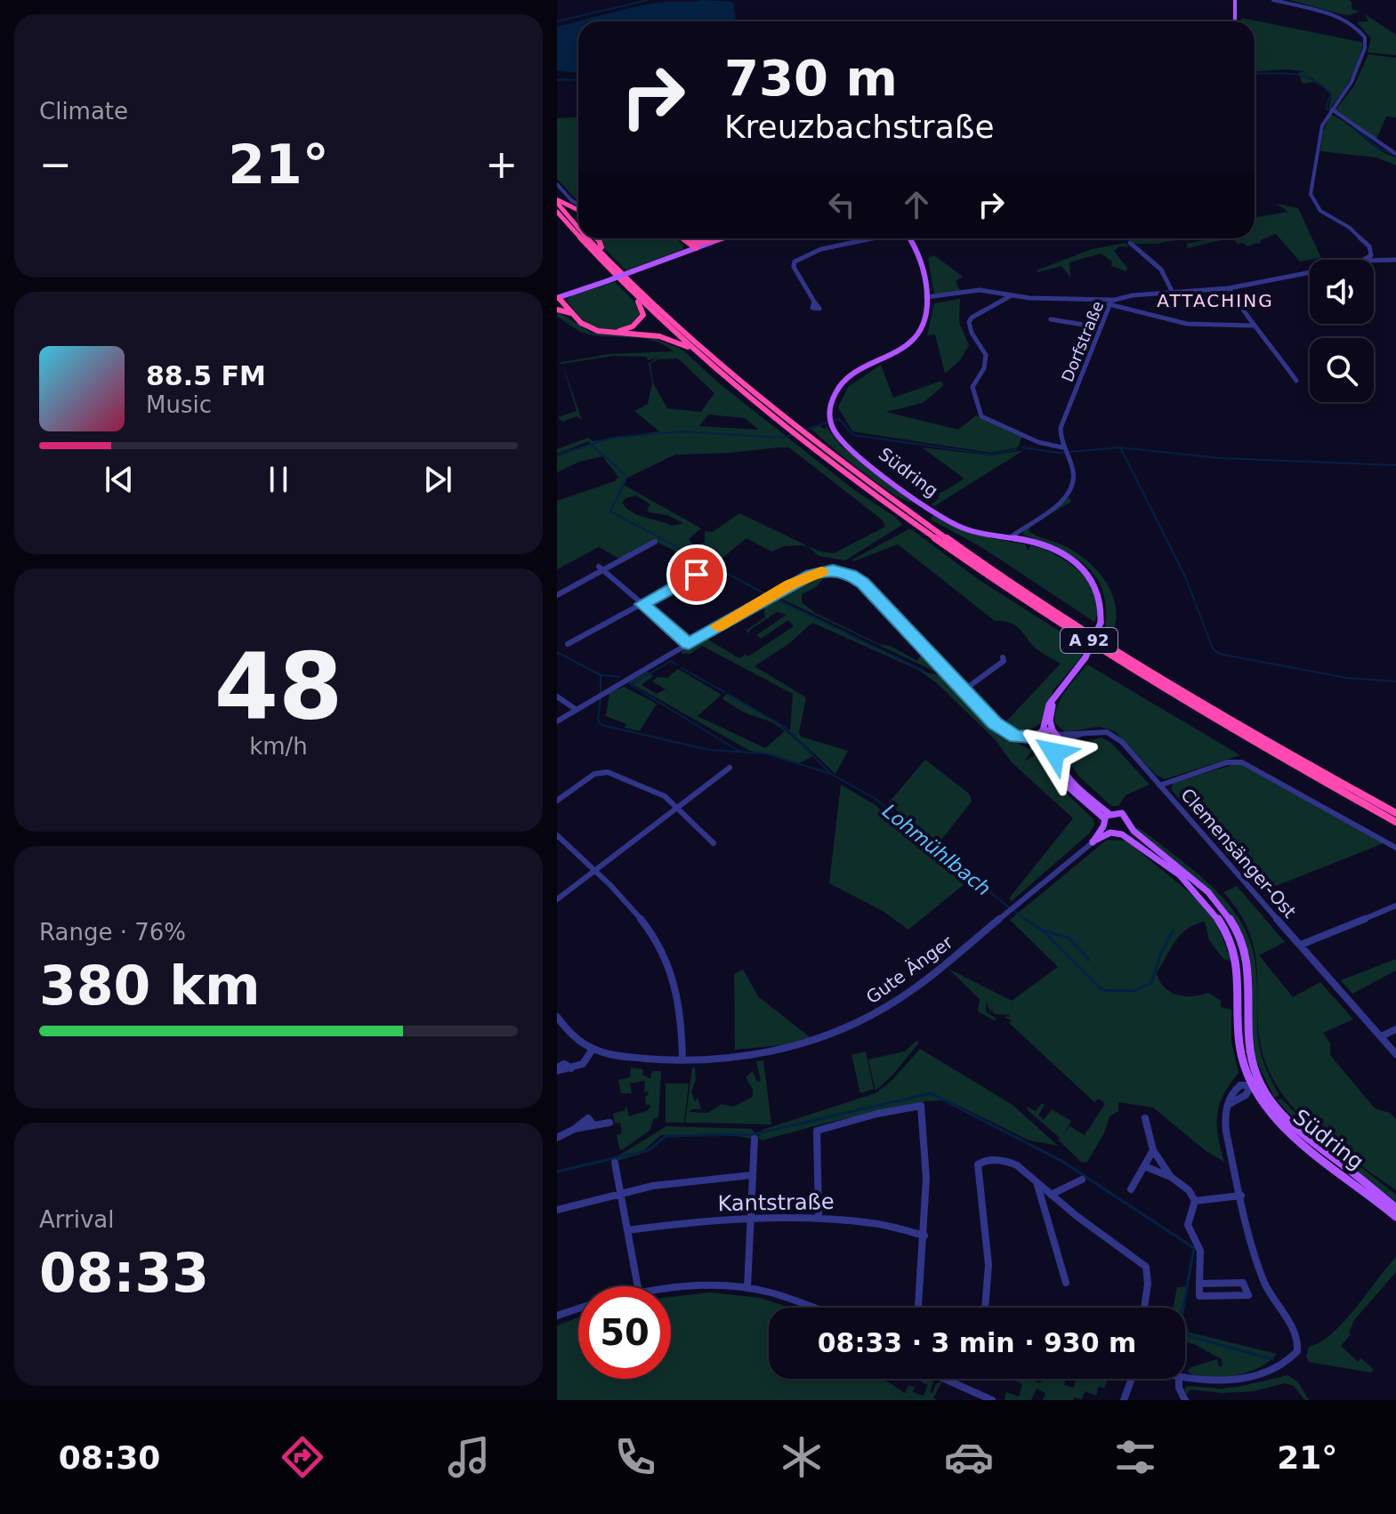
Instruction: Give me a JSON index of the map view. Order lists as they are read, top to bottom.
{
  "streets": {
    "highway": ["A 92"],
    "main road": ["Südring"],
    "street": [
      "Dorfstraße",
      "Clemensänger-Ost",
      "Gute Änger",
      "Kantstraße"
    ]
  },
  "crossings": [
    ["Dorfstraße", "Südring"],
    ["Südring", "Clemensänger-Ost"]
  ],
  "districts": ["ATTACHING"],
  "water": ["Lohmühlbach"],
  "page": {
    "tile": [
      "Climate",
      ["48", "km/h"],
      ["Range · 76%", "380 km"],
      ["Arrival", "08:33"]
    ],
    "turn": ["730 m", "Kreuzbachstraße"],
    "heat": ["−", "21°", "+"],
    "song": ["88.5 FM", "Music"],
    "limit": "50",
    "trip": "08:33 · 3 min · 930 m",
    "tabs": ["08:30", "21°"]
  }
}
